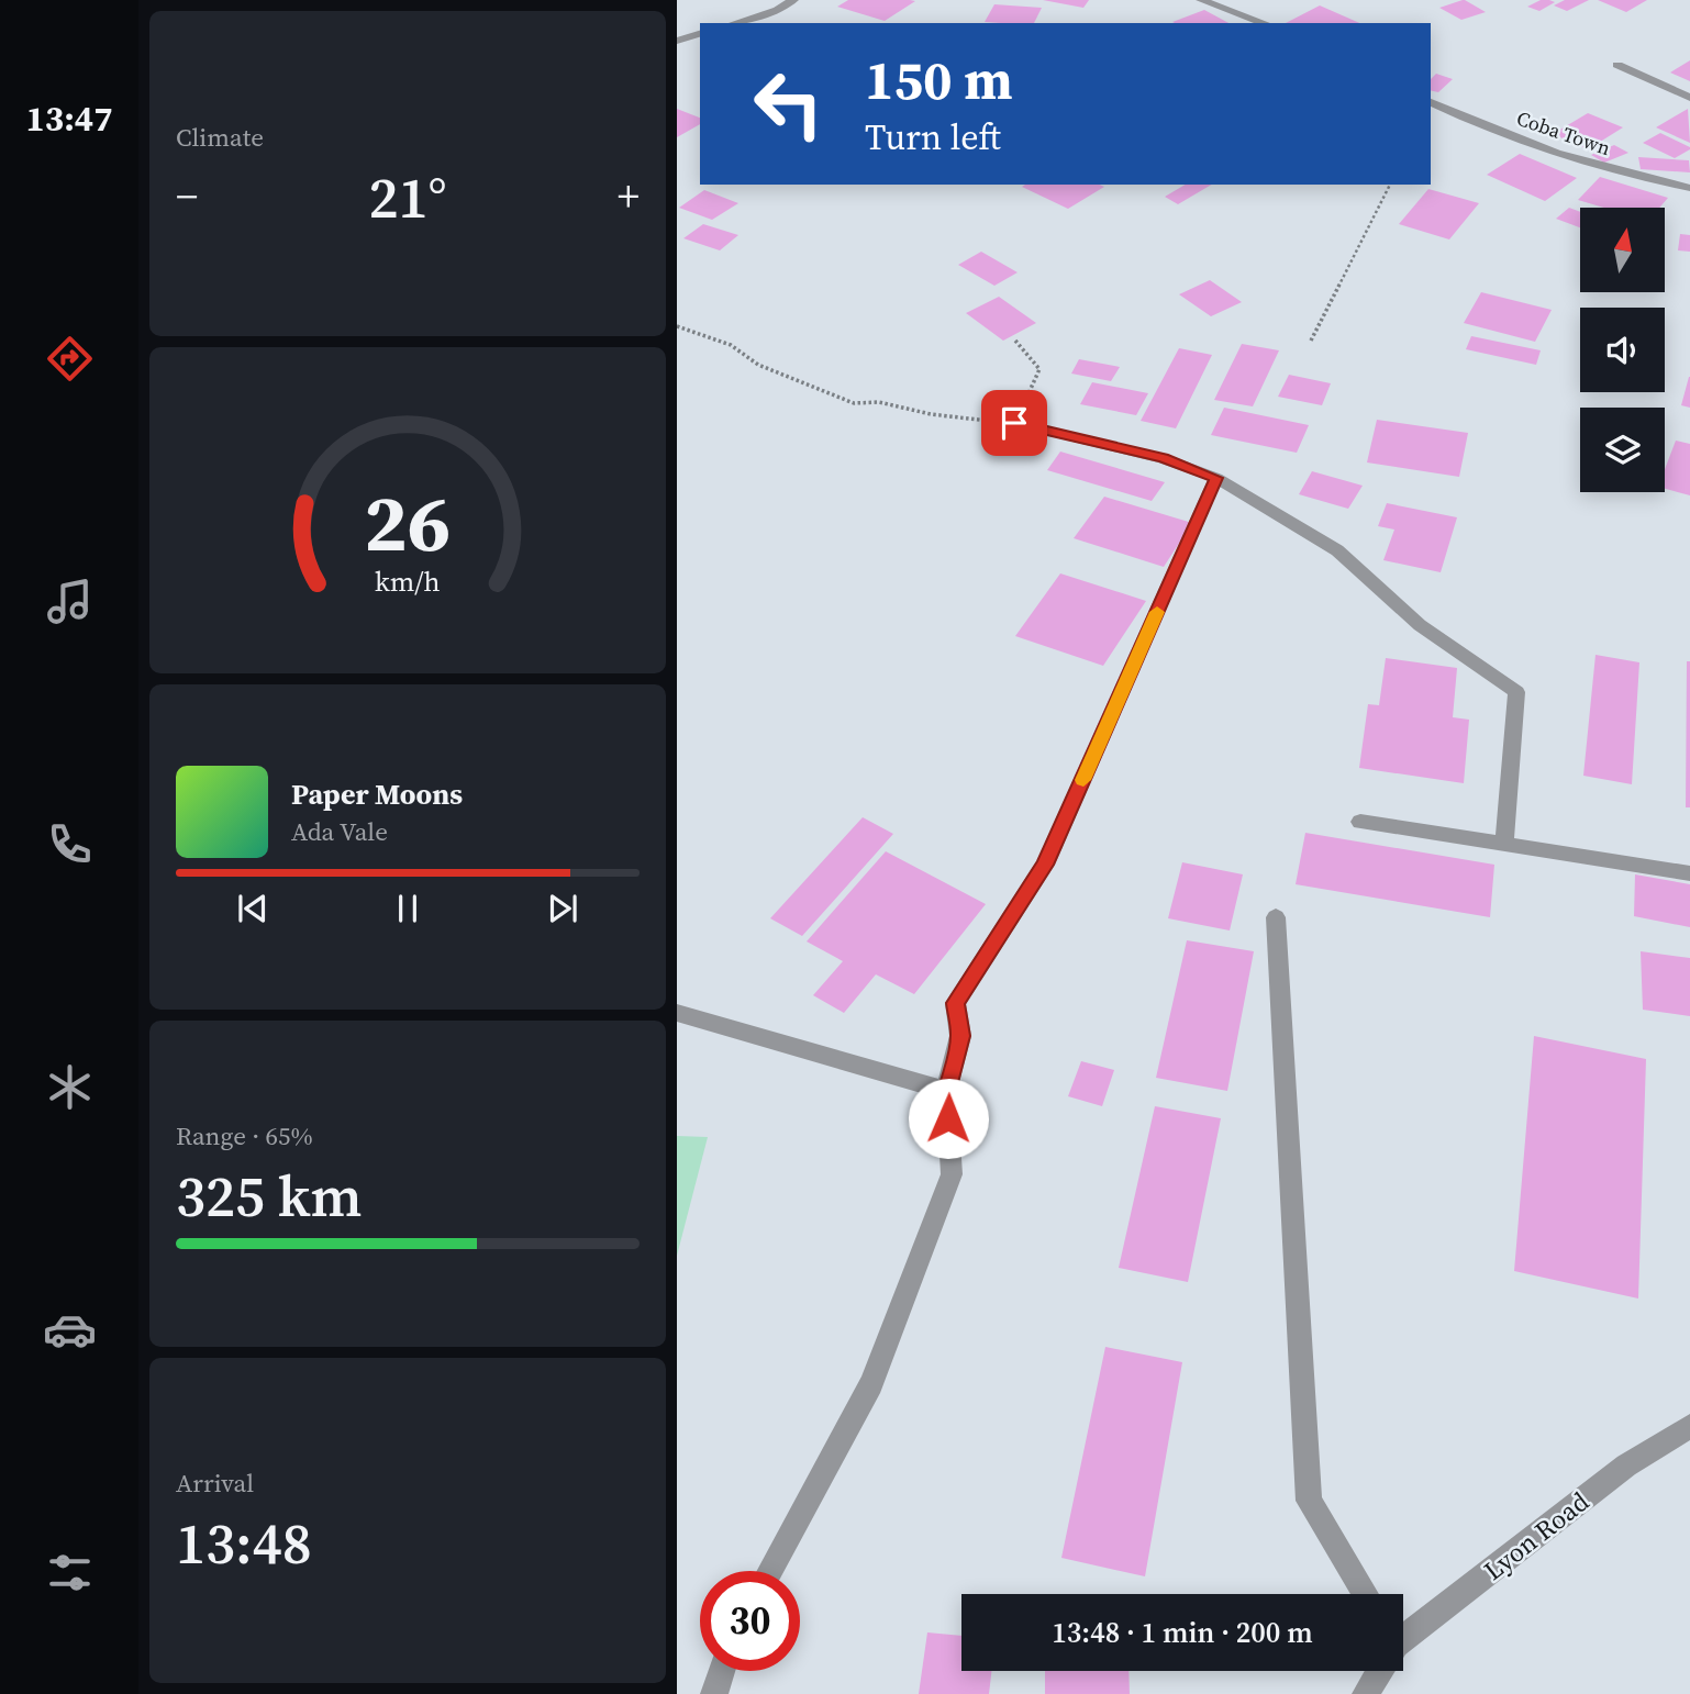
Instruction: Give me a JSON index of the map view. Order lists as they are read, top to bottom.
{
  "streets": {
    "street": ["Coba Town", "Lyon Road"]
  },
  "north": "top",
  "page": {
    "tabs": "13:47",
    "tile": [
      "Climate",
      ["Range · 65%", "325 km"],
      ["Arrival", "13:48"]
    ],
    "turn": ["150 m", "Turn left"],
    "heat": ["−", "21°", "+"],
    "song": ["Paper Moons", "Ada Vale"],
    "limit": "30",
    "trip": "13:48 · 1 min · 200 m",
    "gauge": ["26", "km/h"]
  }
}
